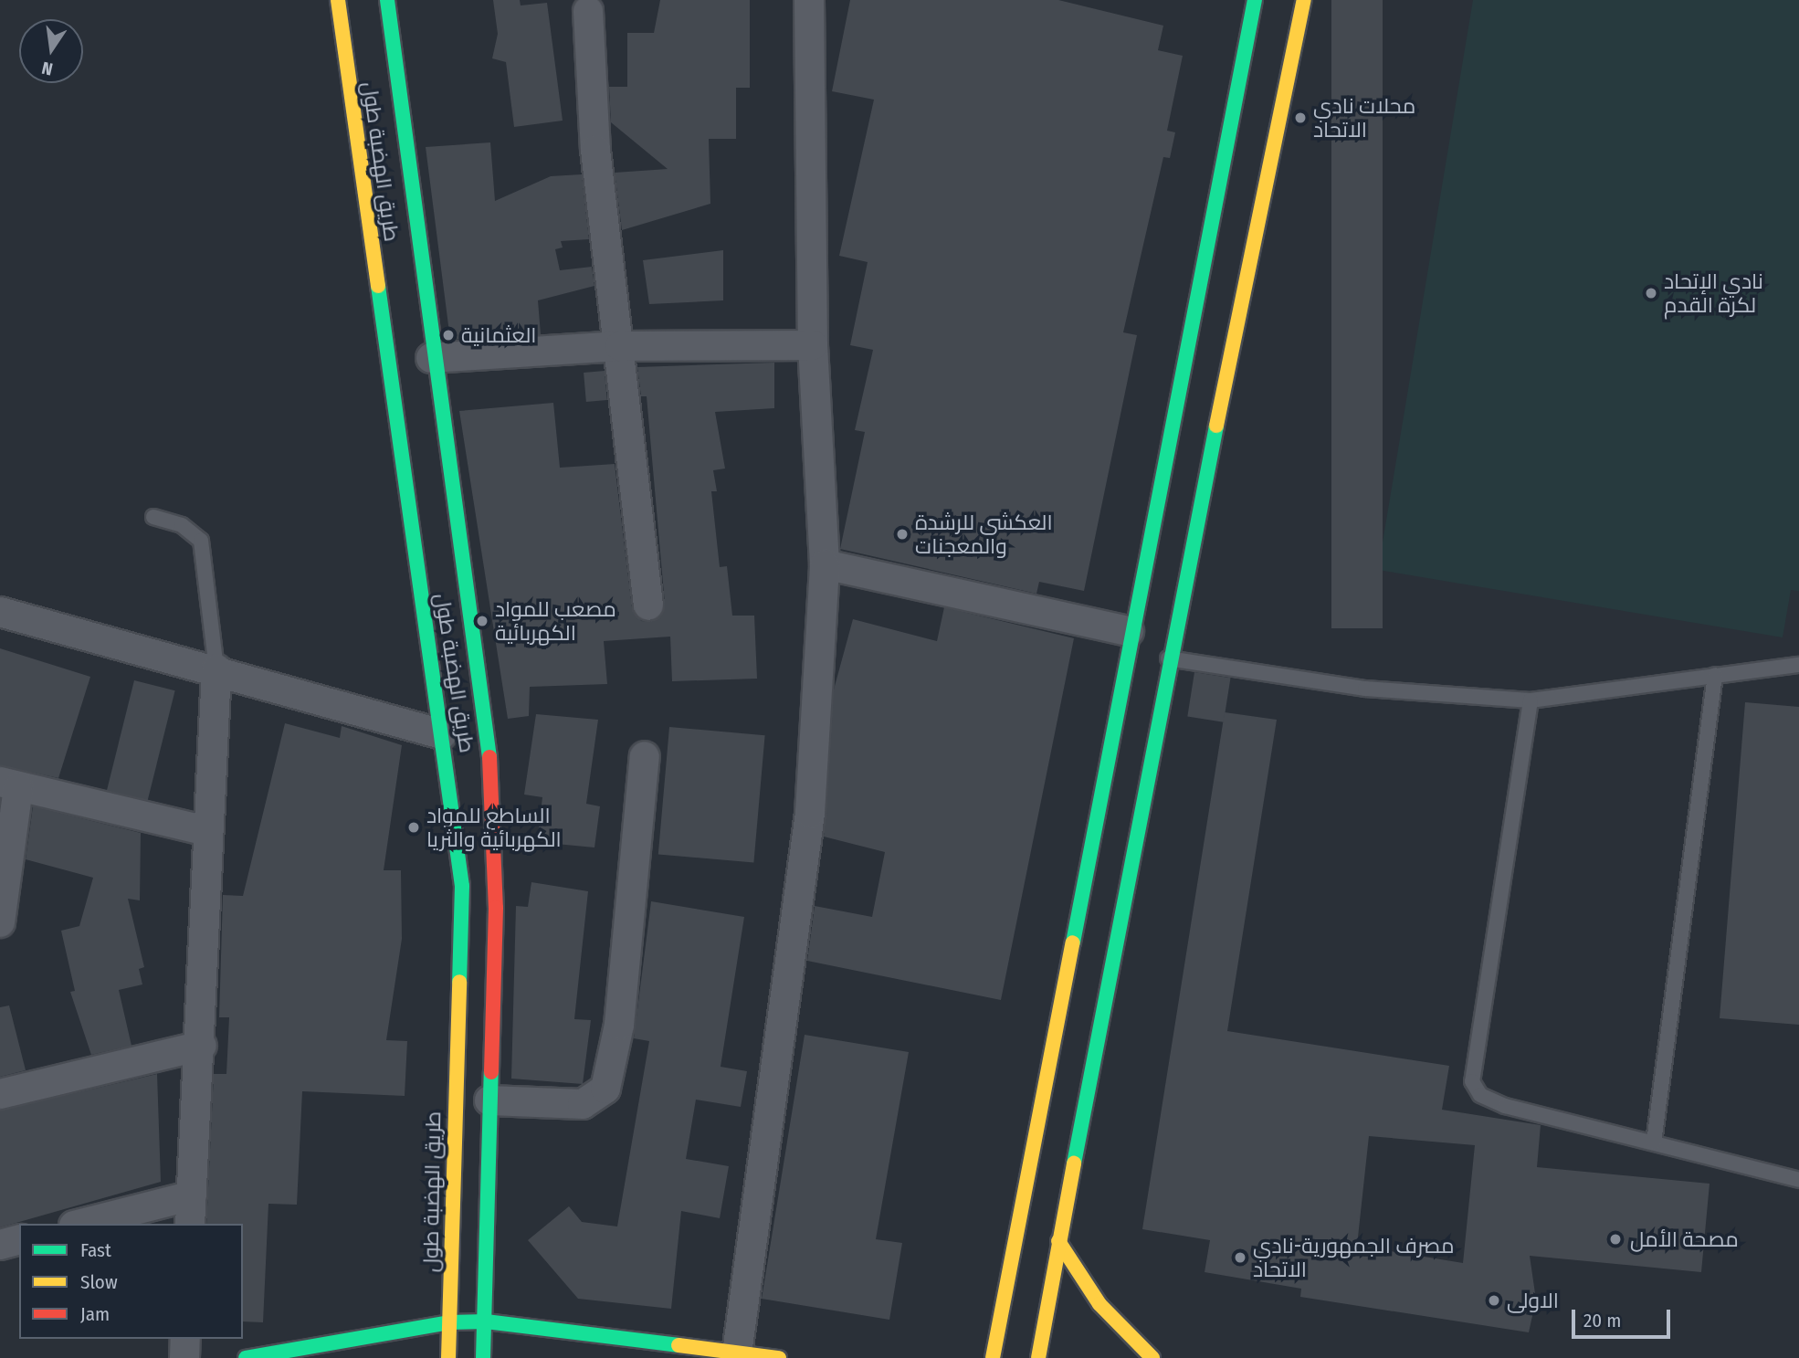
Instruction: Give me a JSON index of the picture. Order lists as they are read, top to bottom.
{
  "streets": {
    "main road": ["طريق الهضبة طول"]
  },
  "places": [
    "محلات نادي الاتحاد",
    "نادي الإتحاد لكرة القدم",
    "العثمانية",
    "العكشي للرشدة والمعجنات",
    "مصعب للمواد الكهربائية",
    "الساطع للمواد الكهربائية والثريا",
    "مصحة الأمل",
    "مصرف الجمهورية-نادي الاتحاد",
    "الاولى"
  ],
  "legend": ["Fast", "Slow", "Jam"],
  "scale_bar": "20 m",
  "north": "bottom"
}
